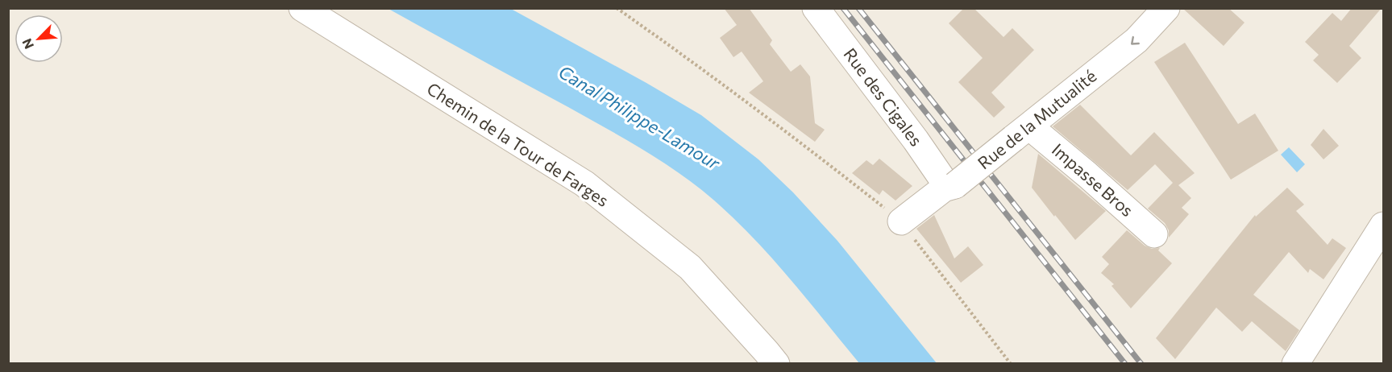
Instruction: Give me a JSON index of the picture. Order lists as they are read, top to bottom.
{
  "streets": {
    "street": [
      "Rue des Cigales",
      "Rue de la Mutualité",
      "Chemin de la Tour de Farges",
      "Impasse Bros"
    ]
  },
  "crossings": [
    ["Rue des Cigales", "Rue de la Mutualité"],
    ["Rue de la Mutualité", "Impasse Bros"]
  ],
  "one_way": ["Rue de la Mutualité"],
  "water": ["Canal Philippe-Lamour"],
  "north": "bottom left"
}
